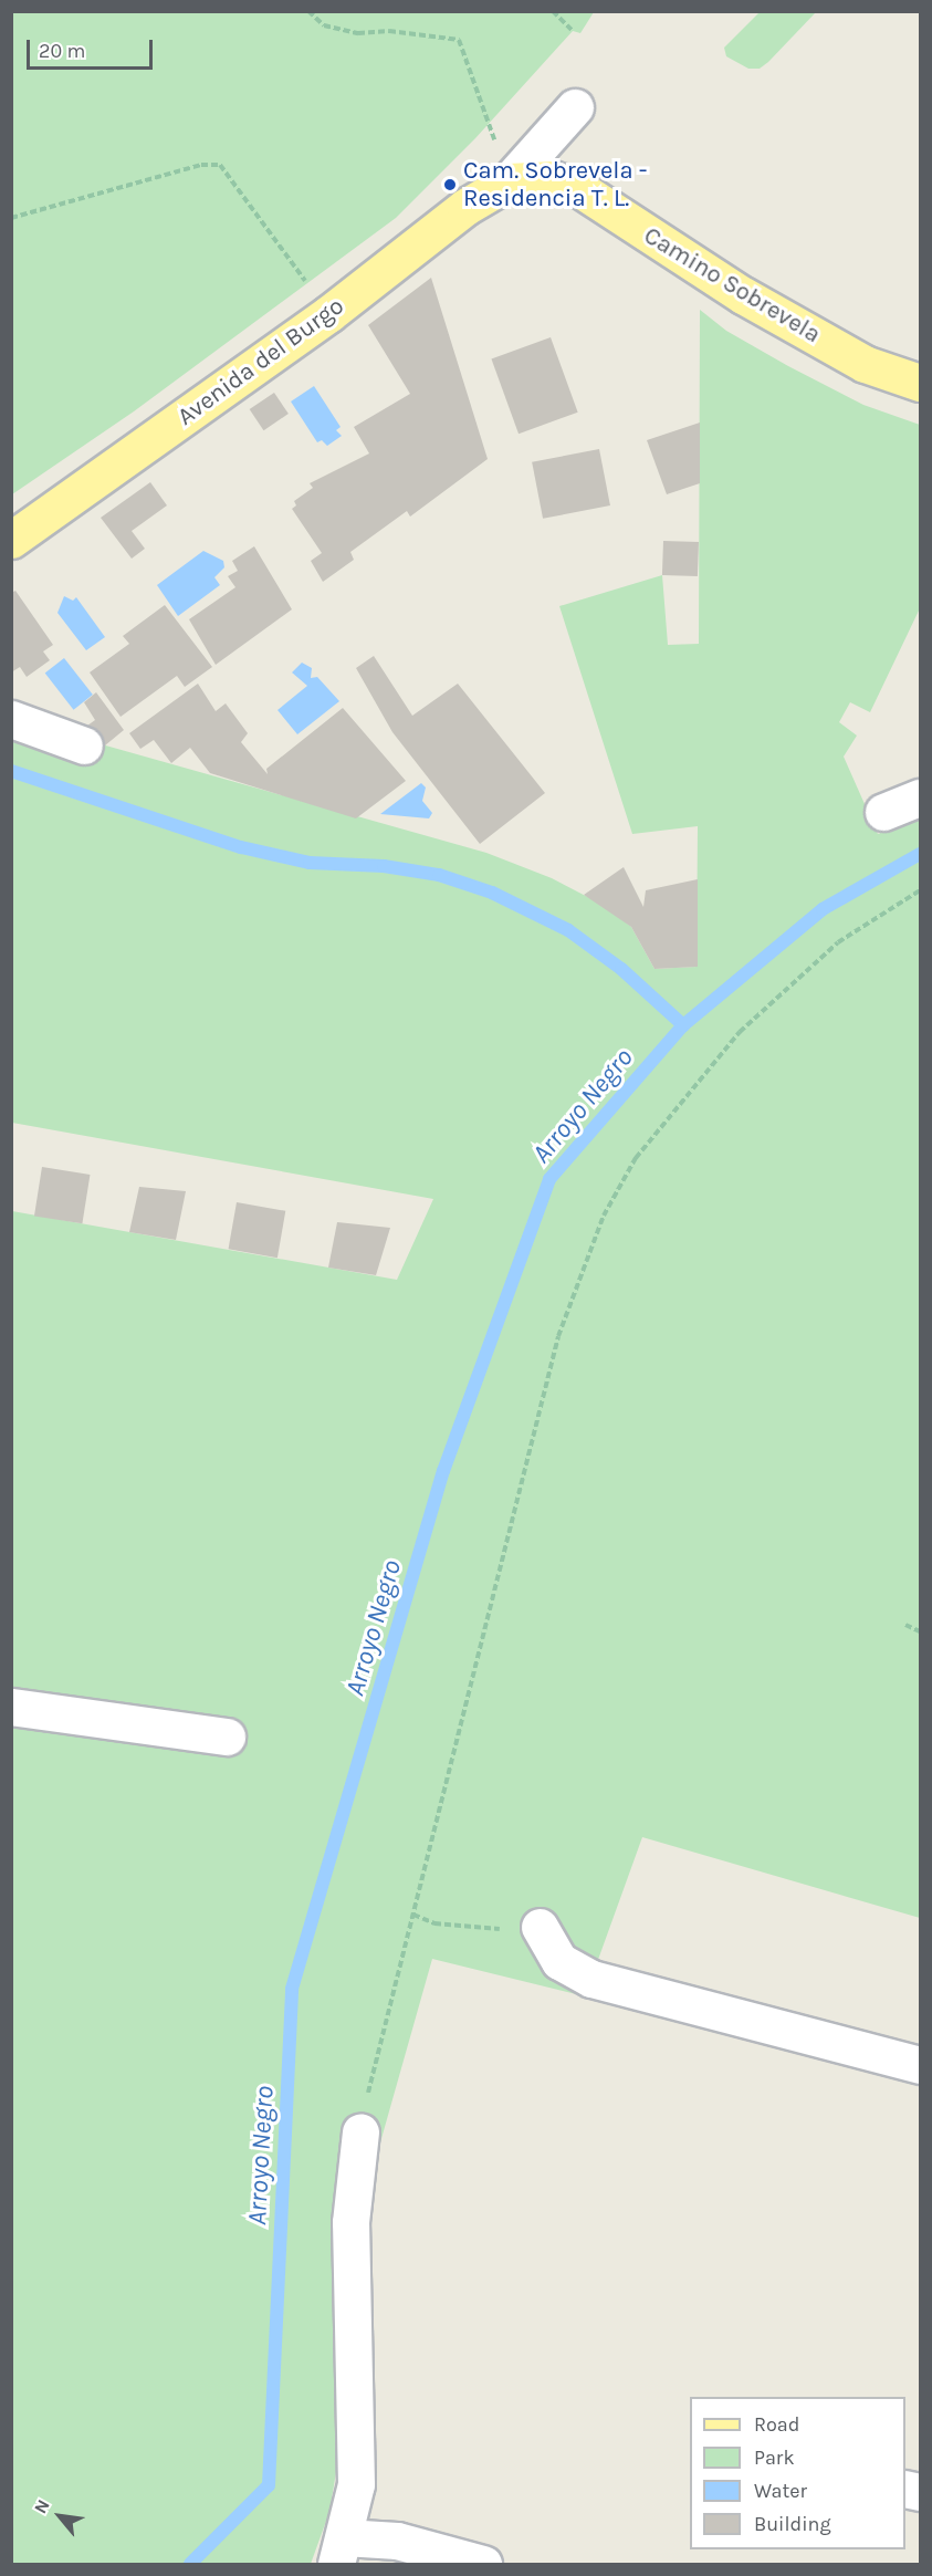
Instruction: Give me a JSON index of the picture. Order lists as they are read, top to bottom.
{
  "streets": {
    "main road": ["Camino Sobrevela", "Avenida del Burgo"]
  },
  "crossings": [
    ["Camino Sobrevela", "Avenida del Burgo"]
  ],
  "water": ["Arroyo Negro"],
  "places": ["Cam. Sobrevela - Residencia T. L."],
  "legend": [
    "Road",
    "Park",
    "Water",
    "Building"
  ],
  "scale_bar": "20 m",
  "north": "top left"
}
